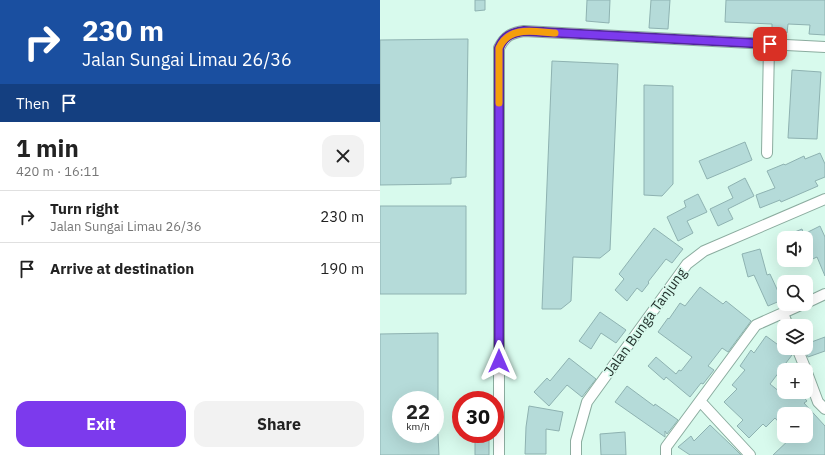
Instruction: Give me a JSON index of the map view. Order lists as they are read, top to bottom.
{
  "streets": {
    "street": ["Jalan Bunga Tanjung"]
  },
  "page": {
    "turn": ["230 m", "Jalan Sungai Limau 26/36"],
    "then": "Then",
    "heading": ["1 min", "420 m · 16:11"],
    "list": [
      {
        "name": "Turn right",
        "note": "Jalan Sungai Limau 26/36",
        "value": "230 m"
      },
      {
        "name": "Arrive at destination",
        "value": "190 m"
      }
    ],
    "map_buttons": ["+", "−"],
    "speed": "22 km/h",
    "limit": "30",
    "buttons": ["Exit", "Share"]
  }
}
